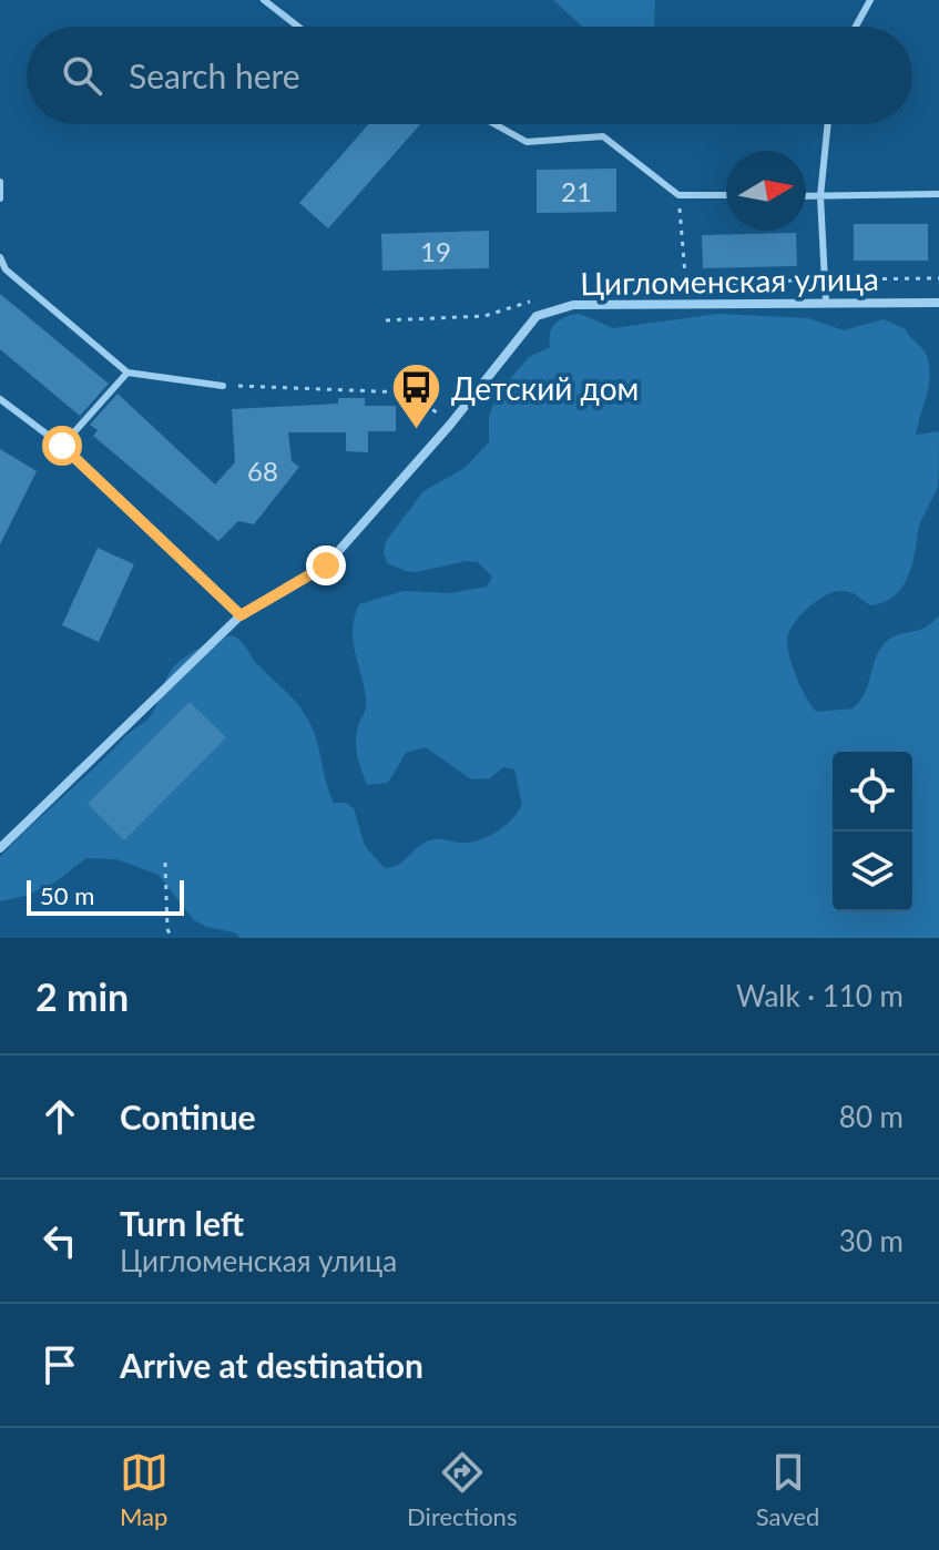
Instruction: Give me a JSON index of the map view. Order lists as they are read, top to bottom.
{
  "streets": {
    "street": ["Цигломенская улица"]
  },
  "places": {
    "bus stop": ["Детский дом"]
  },
  "house_numbers": ["21", "19", "68"],
  "scale_bar": "50 m",
  "north": "right",
  "page": {
    "search": "Search here",
    "scale": "50 m",
    "heading": ["2 min", "Walk · 110 m"],
    "list": [
      ["Continue", "80 m"],
      ["Turn left", "Цигломенская улица", "30 m"],
      "Arrive at destination"
    ],
    "nav": ["Map", "Directions", "Saved"]
  }
}
